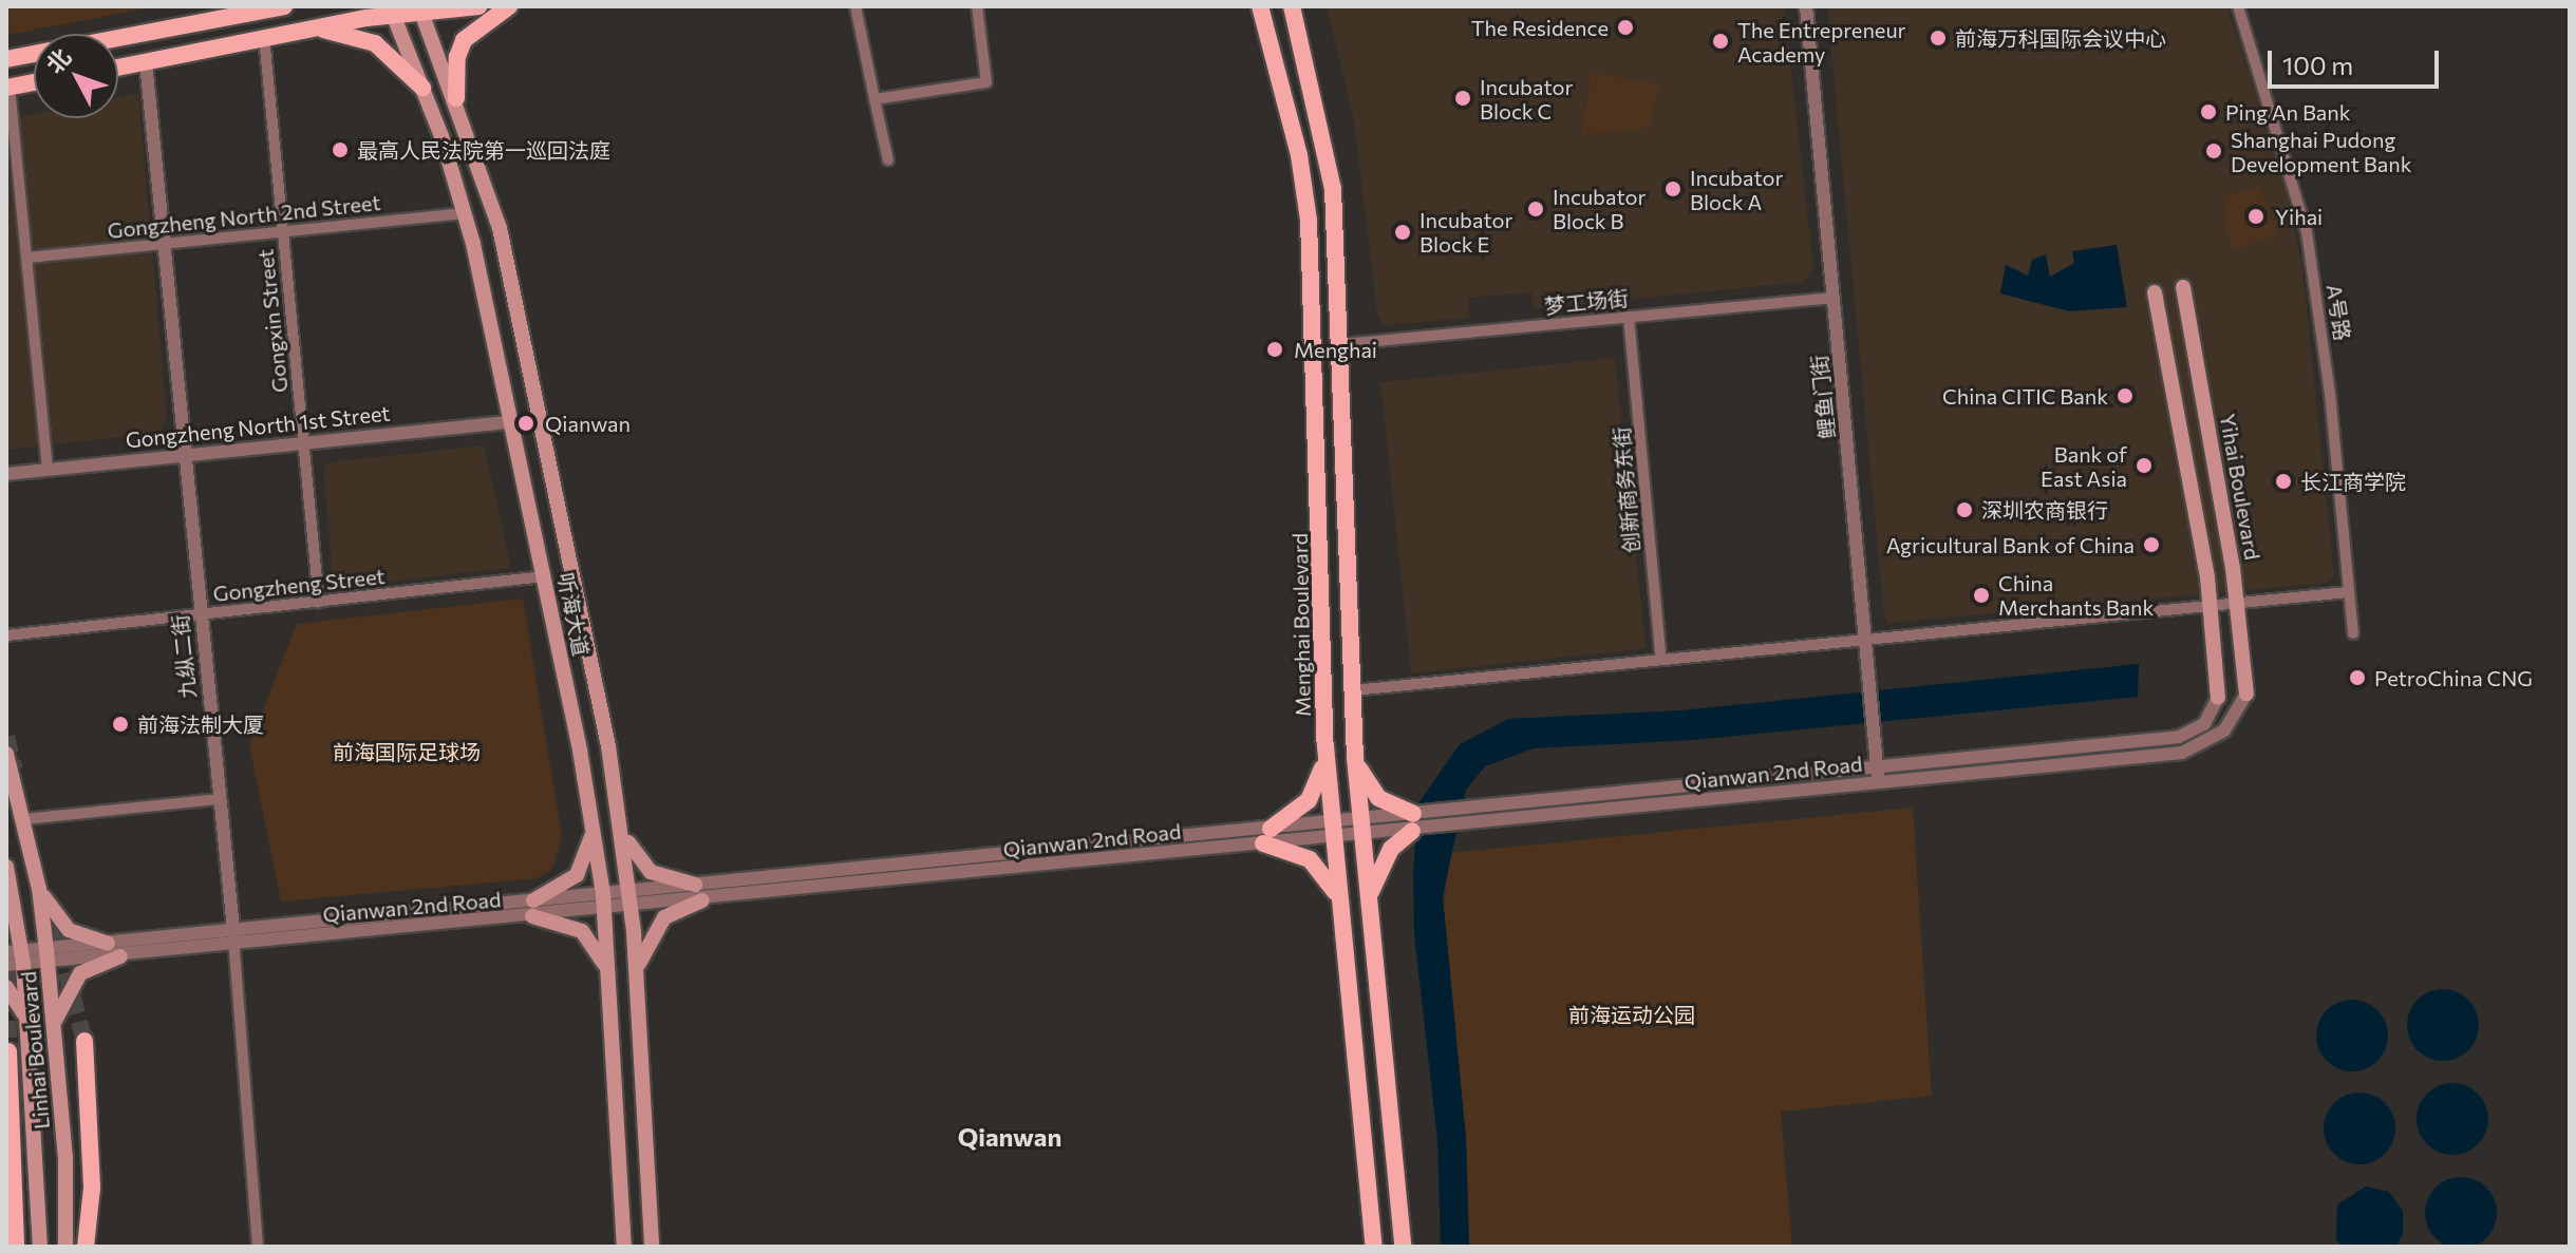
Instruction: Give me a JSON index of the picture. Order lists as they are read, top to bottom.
{
  "streets": {
    "main road": [
      "Yihai Boulevard",
      "听海大道",
      "Menghai Boulevard",
      "Linhai Boulevard"
    ],
    "street": [
      "Gongzheng North 2nd Street",
      "梦工场街",
      "A号路",
      "Gongxin Street",
      "鲤鱼门街",
      "Gongzheng North 1st Street",
      "创新商务东街",
      "Gongzheng Street",
      "九纵二街",
      "Qianwan 2nd Road"
    ]
  },
  "crossings": [
    ["Gongzheng North 2nd Street", "Gongxin Street"],
    ["Gongzheng North 2nd Street", "听海大道"],
    ["Gongzheng North 2nd Street", "九纵二街"],
    ["梦工场街", "鲤鱼门街"],
    ["梦工场街", "创新商务东街"],
    ["Gongxin Street", "Gongzheng North 1st Street"],
    ["Gongxin Street", "Gongzheng Street"],
    ["鲤鱼门街", "Qianwan 2nd Road"],
    ["Gongzheng North 1st Street", "听海大道"],
    ["Gongzheng North 1st Street", "九纵二街"],
    ["Yihai Boulevard", "Qianwan 2nd Road"],
    ["Gongzheng Street", "听海大道"],
    ["Gongzheng Street", "九纵二街"],
    ["听海大道", "Qianwan 2nd Road"],
    ["Menghai Boulevard", "Qianwan 2nd Road"],
    ["九纵二街", "Qianwan 2nd Road"],
    ["Qianwan 2nd Road", "Linhai Boulevard"]
  ],
  "districts": ["Qianwan"],
  "parks": ["前海国际足球场", "前海运动公园"],
  "places": [
    "The Residence",
    "前海万科国际会议中心",
    "The Entrepreneur Academy",
    "Incubator Block C",
    "Ping An Bank",
    "最高人民法院第一巡回法庭",
    "Shanghai Pudong Development Bank",
    "Incubator Block A",
    "Incubator Block B",
    "Yihai",
    "Incubator Block E",
    "Menghai",
    "China CITIC Bank",
    "Qianwan",
    "Bank of East Asia",
    "长江商学院",
    "深圳农商银行",
    "Agricultural Bank of China",
    "China Merchants Bank",
    "PetroChina CNG",
    "前海法制大厦"
  ],
  "scale_bar": "100 m",
  "north": "top left"
}
